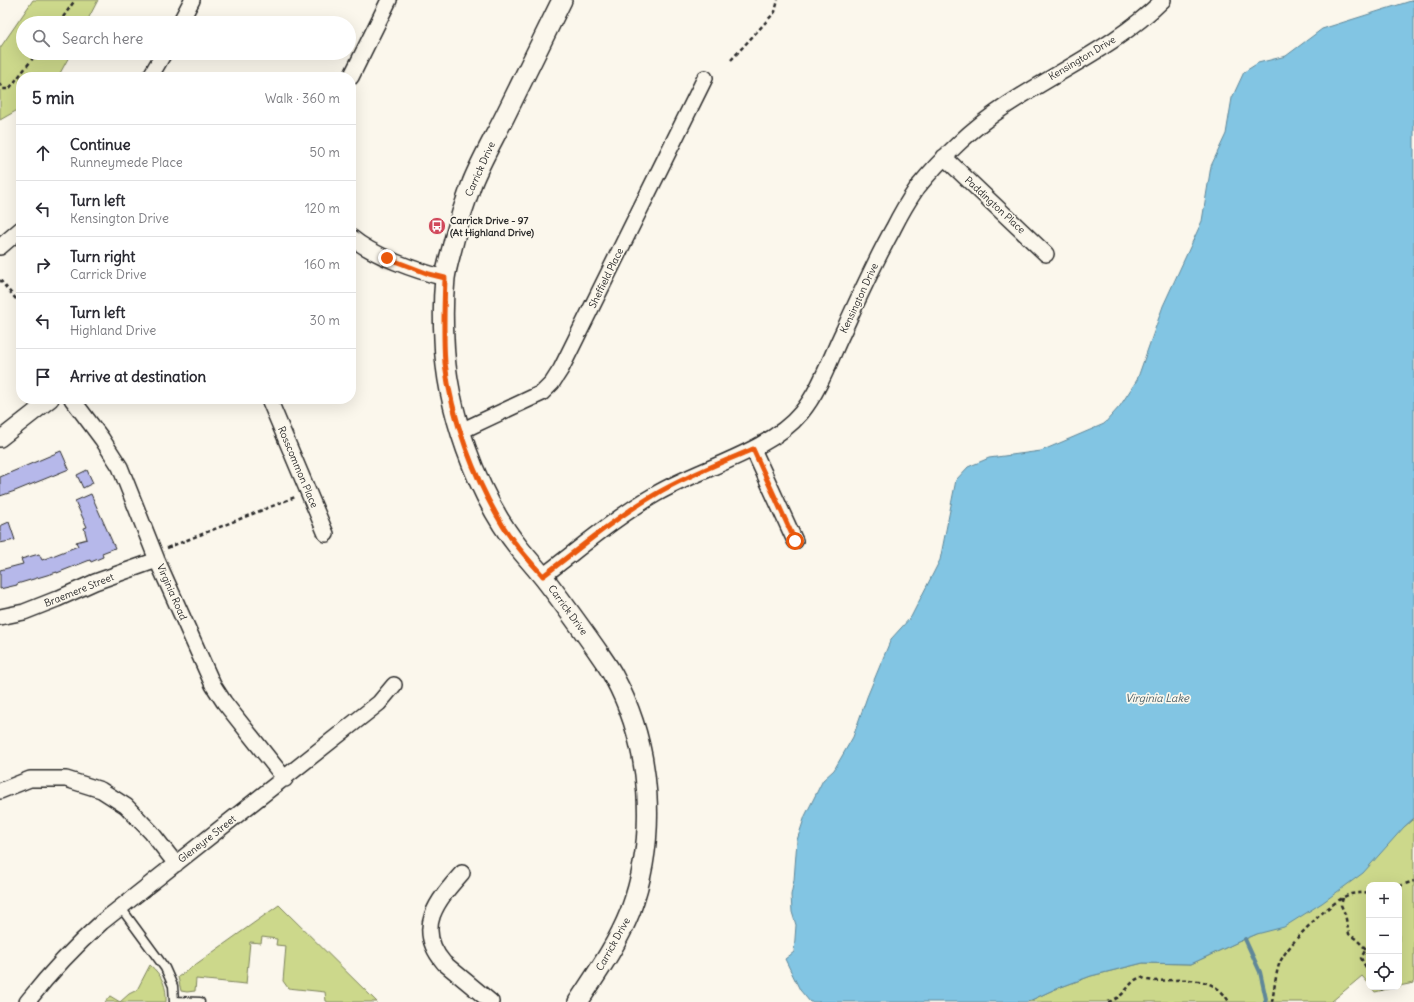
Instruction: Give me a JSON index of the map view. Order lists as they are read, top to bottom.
{
  "streets": {
    "street": [
      "Kensington Drive",
      "Carrick Drive",
      "Paddington Place",
      "Sheffield Place",
      "Rosscommon Place",
      "Braemere Street",
      "Virginia Road",
      "Gleneyre Street"
    ]
  },
  "crossings": [
    ["Kensington Drive", "Carrick Drive"],
    ["Kensington Drive", "Paddington Place"],
    ["Carrick Drive", "Sheffield Place"],
    ["Braemere Street", "Virginia Road"],
    ["Virginia Road", "Gleneyre Street"]
  ],
  "water": ["Virginia Lake"],
  "places": {
    "bus stop": ["Carrick Drive - 97 (At Highland Drive)"]
  },
  "page": {
    "search": "Search here",
    "heading": ["5 min", "Walk · 360 m"],
    "list": [
      ["Continue", "Runneymede Place", "50 m"],
      ["Turn left", "Kensington Drive", "120 m"],
      ["Turn right", "Carrick Drive", "160 m"],
      ["Turn left", "Highland Drive", "30 m"],
      "Arrive at destination"
    ],
    "map_buttons": ["+", "−"]
  }
}
